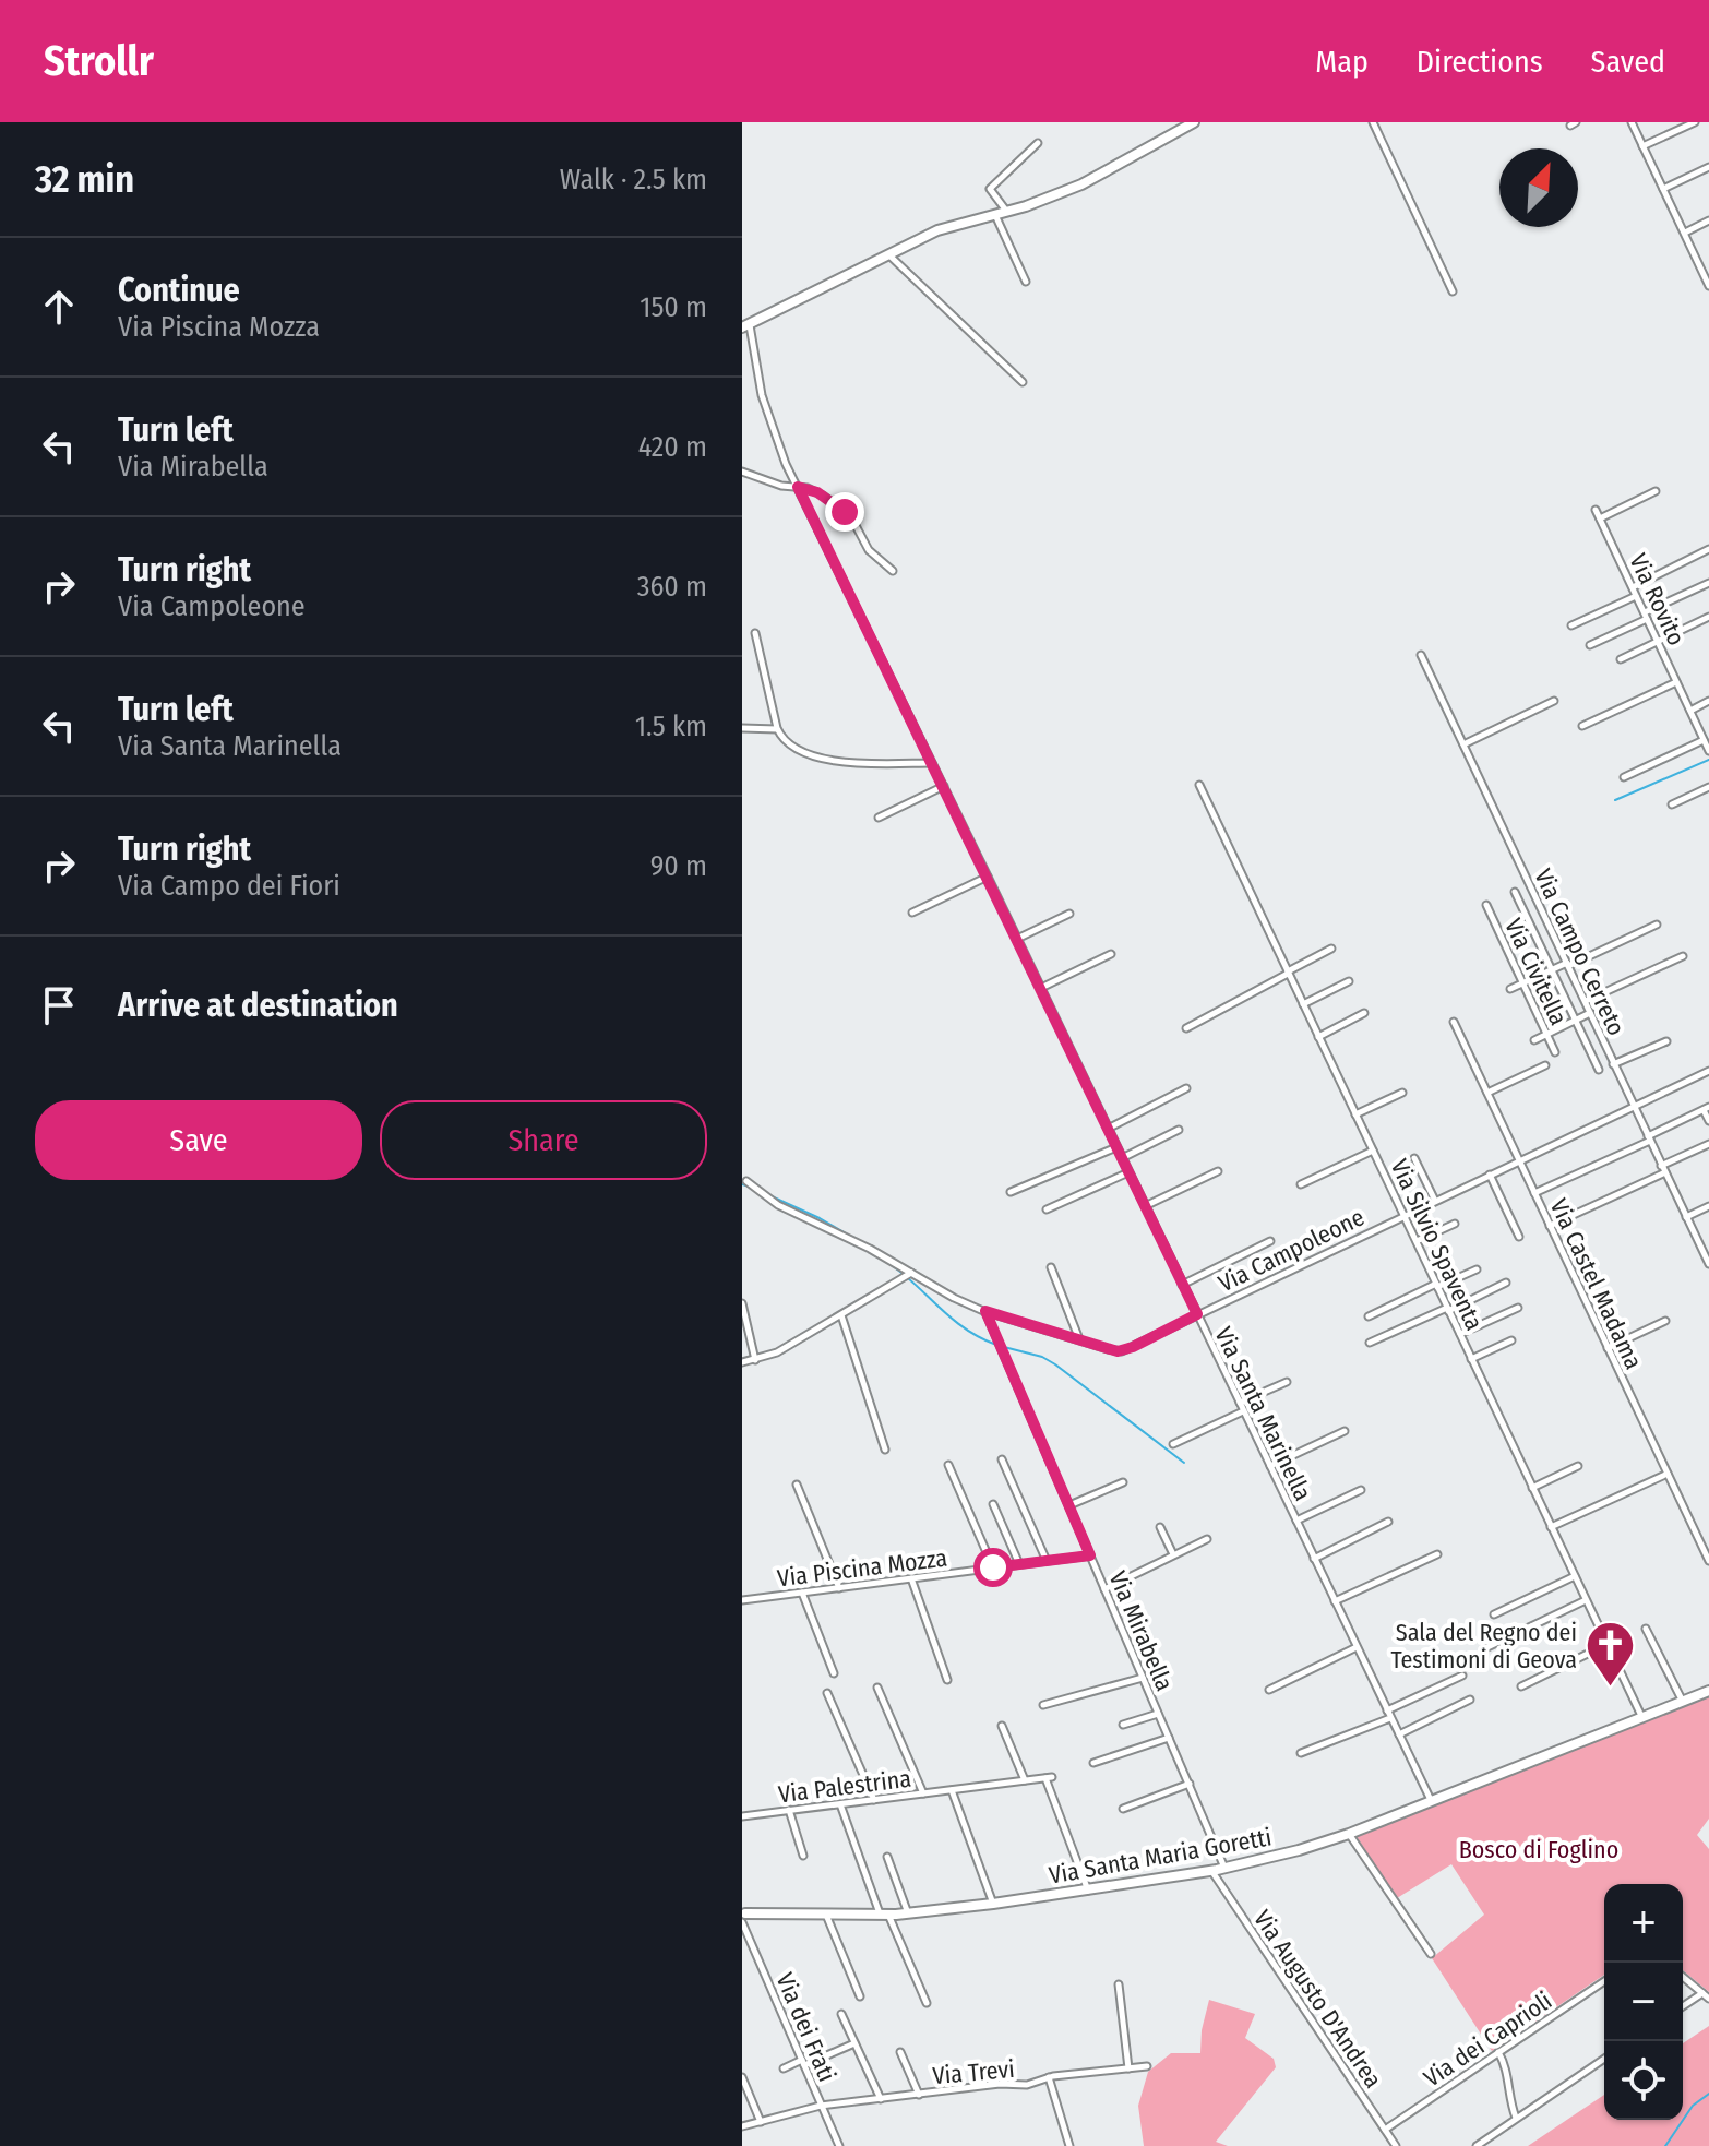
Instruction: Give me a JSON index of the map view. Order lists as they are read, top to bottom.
{
  "streets": {
    "main road": ["Via Santa Maria Goretti"],
    "street": [
      "Via Rovito",
      "Via Campo Cerreto",
      "Via Civitella",
      "Via Silvio Spaventa",
      "Via Campoleone",
      "Via Castel Madama",
      "Via Santa Marinella",
      "Via Piscina Mozza",
      "Via Mirabella",
      "Via Palestrina",
      "Via Augusto D'Andrea",
      "Via dei Frati",
      "Via dei Caprioli",
      "Via Trevi"
    ]
  },
  "crossings": [
    ["Via Campo Cerreto", "Via Campoleone"],
    ["Via Silvio Spaventa", "Via Campoleone"],
    ["Via Silvio Spaventa", "Via Santa Maria Goretti"],
    ["Via Campoleone", "Via Castel Madama"],
    ["Via Campoleone", "Via Santa Marinella"],
    ["Via Campoleone", "Via Mirabella"],
    ["Via Santa Marinella", "Via Santa Maria Goretti"],
    ["Via Piscina Mozza", "Via Mirabella"],
    ["Via Mirabella", "Via Santa Maria Goretti"],
    ["Via Palestrina", "Via Santa Maria Goretti"],
    ["Via Santa Maria Goretti", "Via Augusto D'Andrea"],
    ["Via Santa Maria Goretti", "Via dei Frati"],
    ["Via Augusto D'Andrea", "Via dei Caprioli"],
    ["Via dei Frati", "Via Trevi"]
  ],
  "parks": ["Bosco di Foglino"],
  "places": {
    "church": ["Sala del Regno dei Testimoni di Geova"]
  },
  "north": "top right",
  "page": {
    "header": "Strollr",
    "nav": ["Map", "Directions", "Saved"],
    "heading": ["32 min", "Walk · 2.5 km"],
    "list": [
      ["Continue", "Via Piscina Mozza", "150 m"],
      ["Turn left", "Via Mirabella", "420 m"],
      ["Turn right", "Via Campoleone", "360 m"],
      ["Turn left", "Via Santa Marinella", "1.5 km"],
      ["Turn right", "Via Campo dei Fiori", "90 m"],
      "Arrive at destination"
    ],
    "buttons": ["Save", "Share"],
    "map_buttons": ["+", "−"]
  }
}
